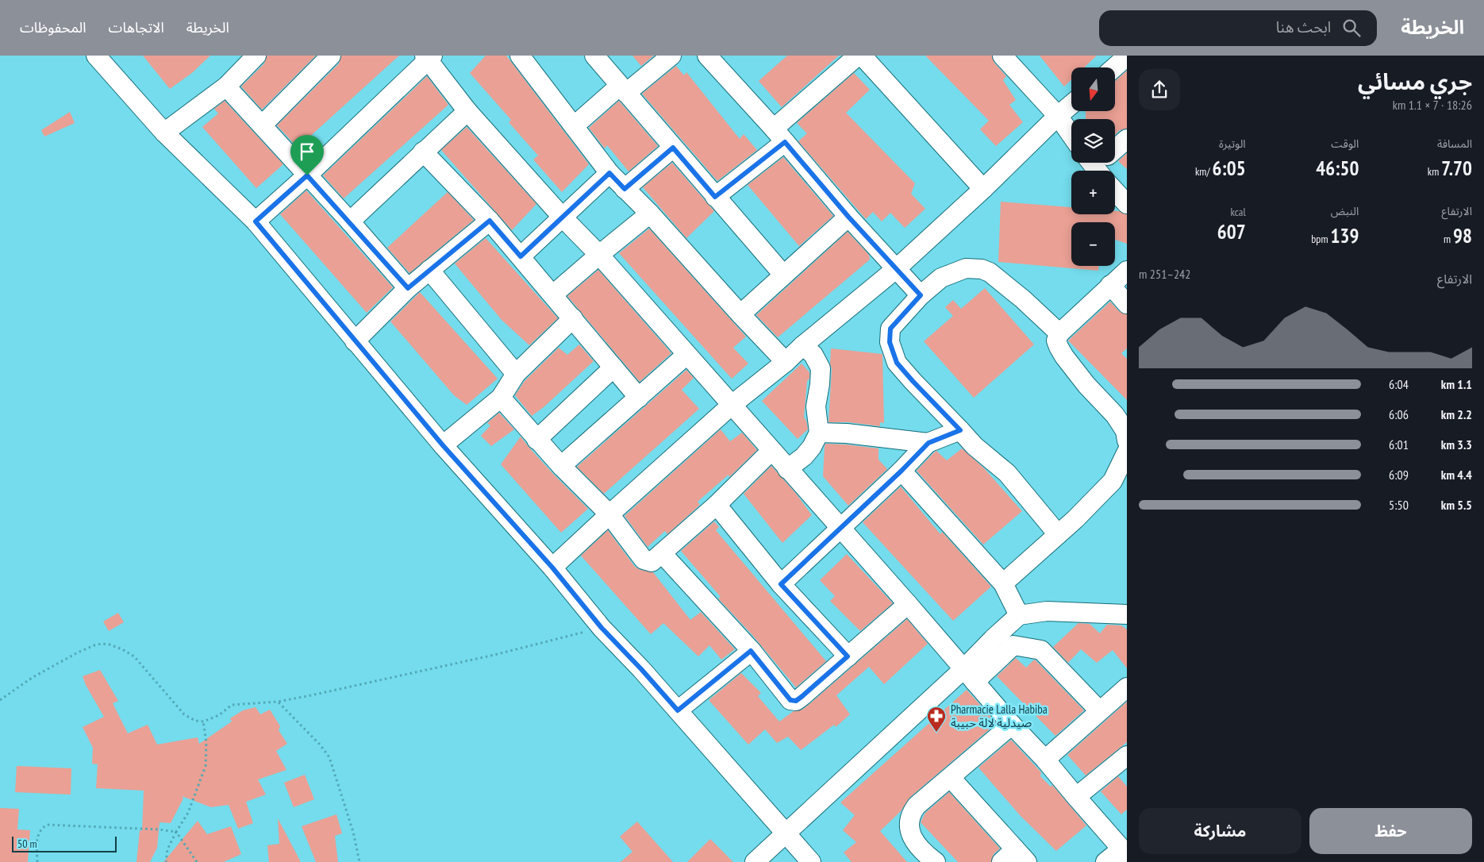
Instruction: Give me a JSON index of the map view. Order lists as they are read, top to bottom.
{
  "places": {
    "pharmacy": ["Pharmacie Lalla Habiba صيدلية لالة حبيبة"]
  },
  "scale_bar": "50 m",
  "north": "bottom",
  "page": {
    "header": "الخريطة",
    "search": "ابحث هنا",
    "nav": ["الخريطة", "الاتجاهات", "المحفوظات"],
    "heading": ["جري مسائي", "18:26 · 7 × 1.1 km"],
    "map_buttons": ["+", "−"],
    "stats": [
      ["المسافة", "7.70 km"],
      ["الوقت", "46:50"],
      ["الوتيرة", "6:05 /km"],
      ["الارتفاع", "98 m"],
      ["النبض", "139 bpm"],
      ["kcal", "607"]
    ],
    "chart": ["الارتفاع", "242–251 m"],
    "list": [
      {
        "name": "1.1 km",
        "note": "6:04"
      },
      {
        "name": "2.2 km",
        "note": "6:06"
      },
      {
        "name": "3.3 km",
        "note": "6:01"
      },
      {
        "name": "4.4 km",
        "note": "6:09"
      },
      {
        "name": "5.5 km",
        "note": "5:50"
      }
    ],
    "buttons": ["حفظ", "مشاركة"],
    "scale": "50 m"
  }
}
